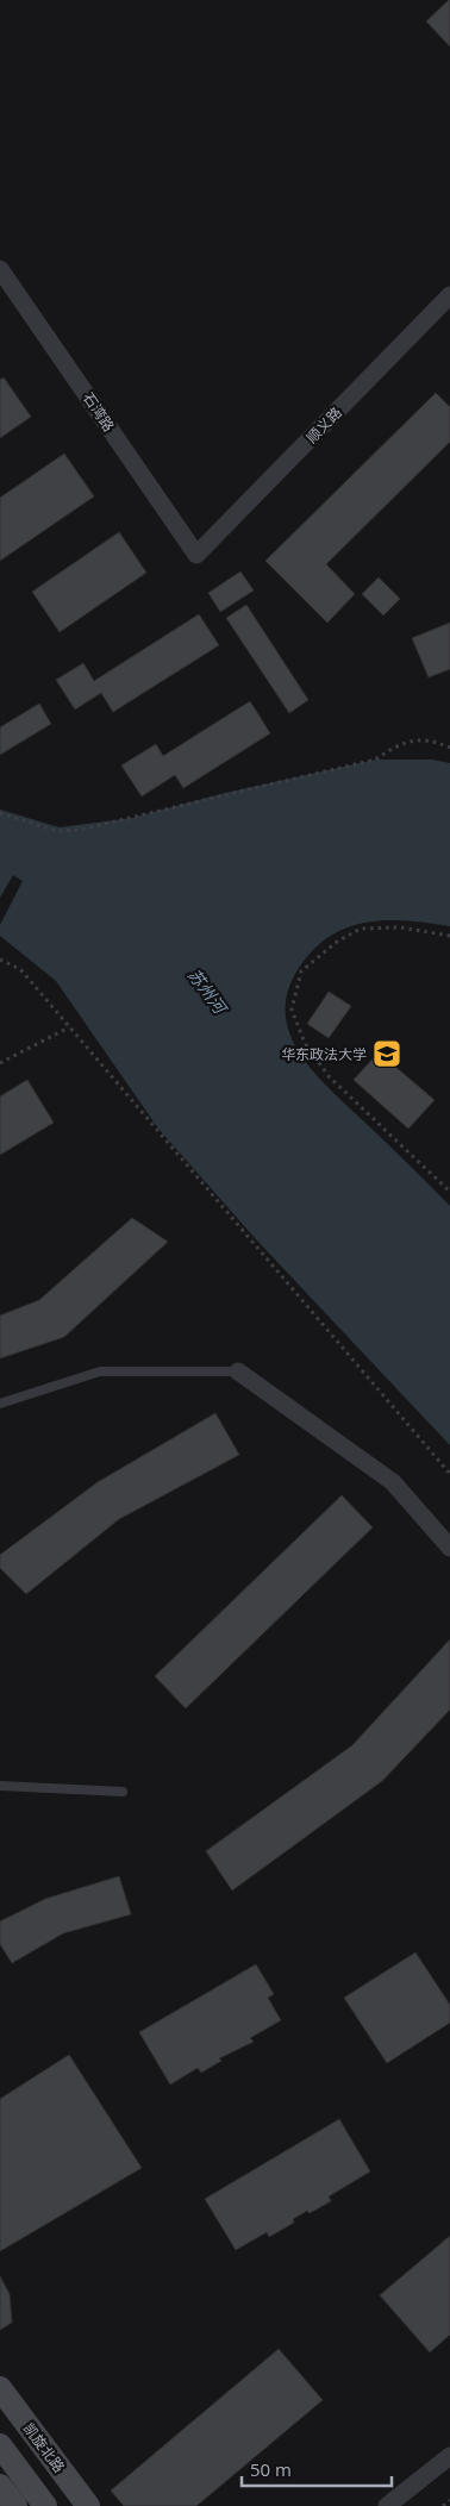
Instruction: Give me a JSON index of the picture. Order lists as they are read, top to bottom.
{
  "streets": {
    "street": ["石湾路", "顺义路", "凯旋北路"]
  },
  "crossings": [
    ["石湾路", "顺义路"]
  ],
  "water": ["苏州河"],
  "places": {
    "school or university": ["华东政法大学"]
  },
  "scale_bar": "50 m"
}
